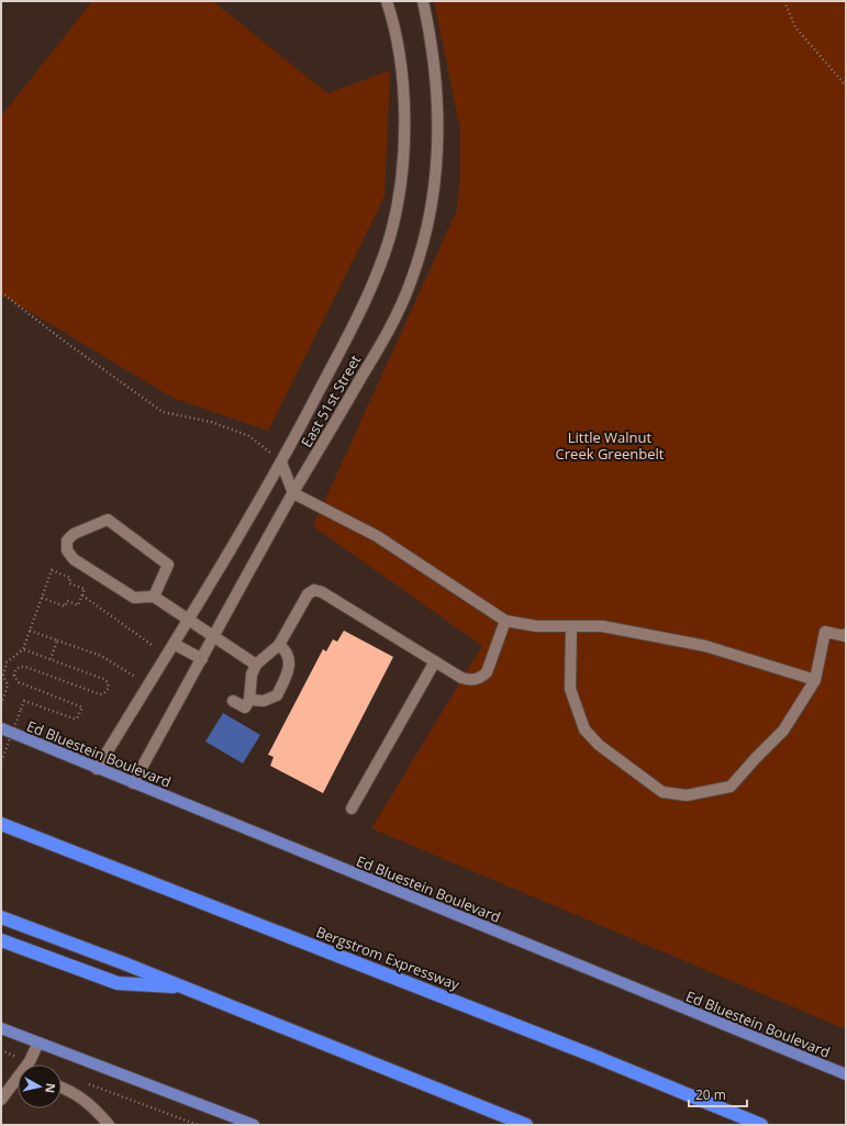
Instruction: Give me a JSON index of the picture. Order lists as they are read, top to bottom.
{
  "streets": {
    "highway": ["Bergstrom Expressway"],
    "main road": ["Ed Bluestein Boulevard"],
    "street": ["East 51st Street"]
  },
  "crossings": [
    ["East 51st Street", "Ed Bluestein Boulevard"]
  ],
  "parks": ["Little Walnut Creek Greenbelt"],
  "scale_bar": "20 m",
  "north": "right"
}
